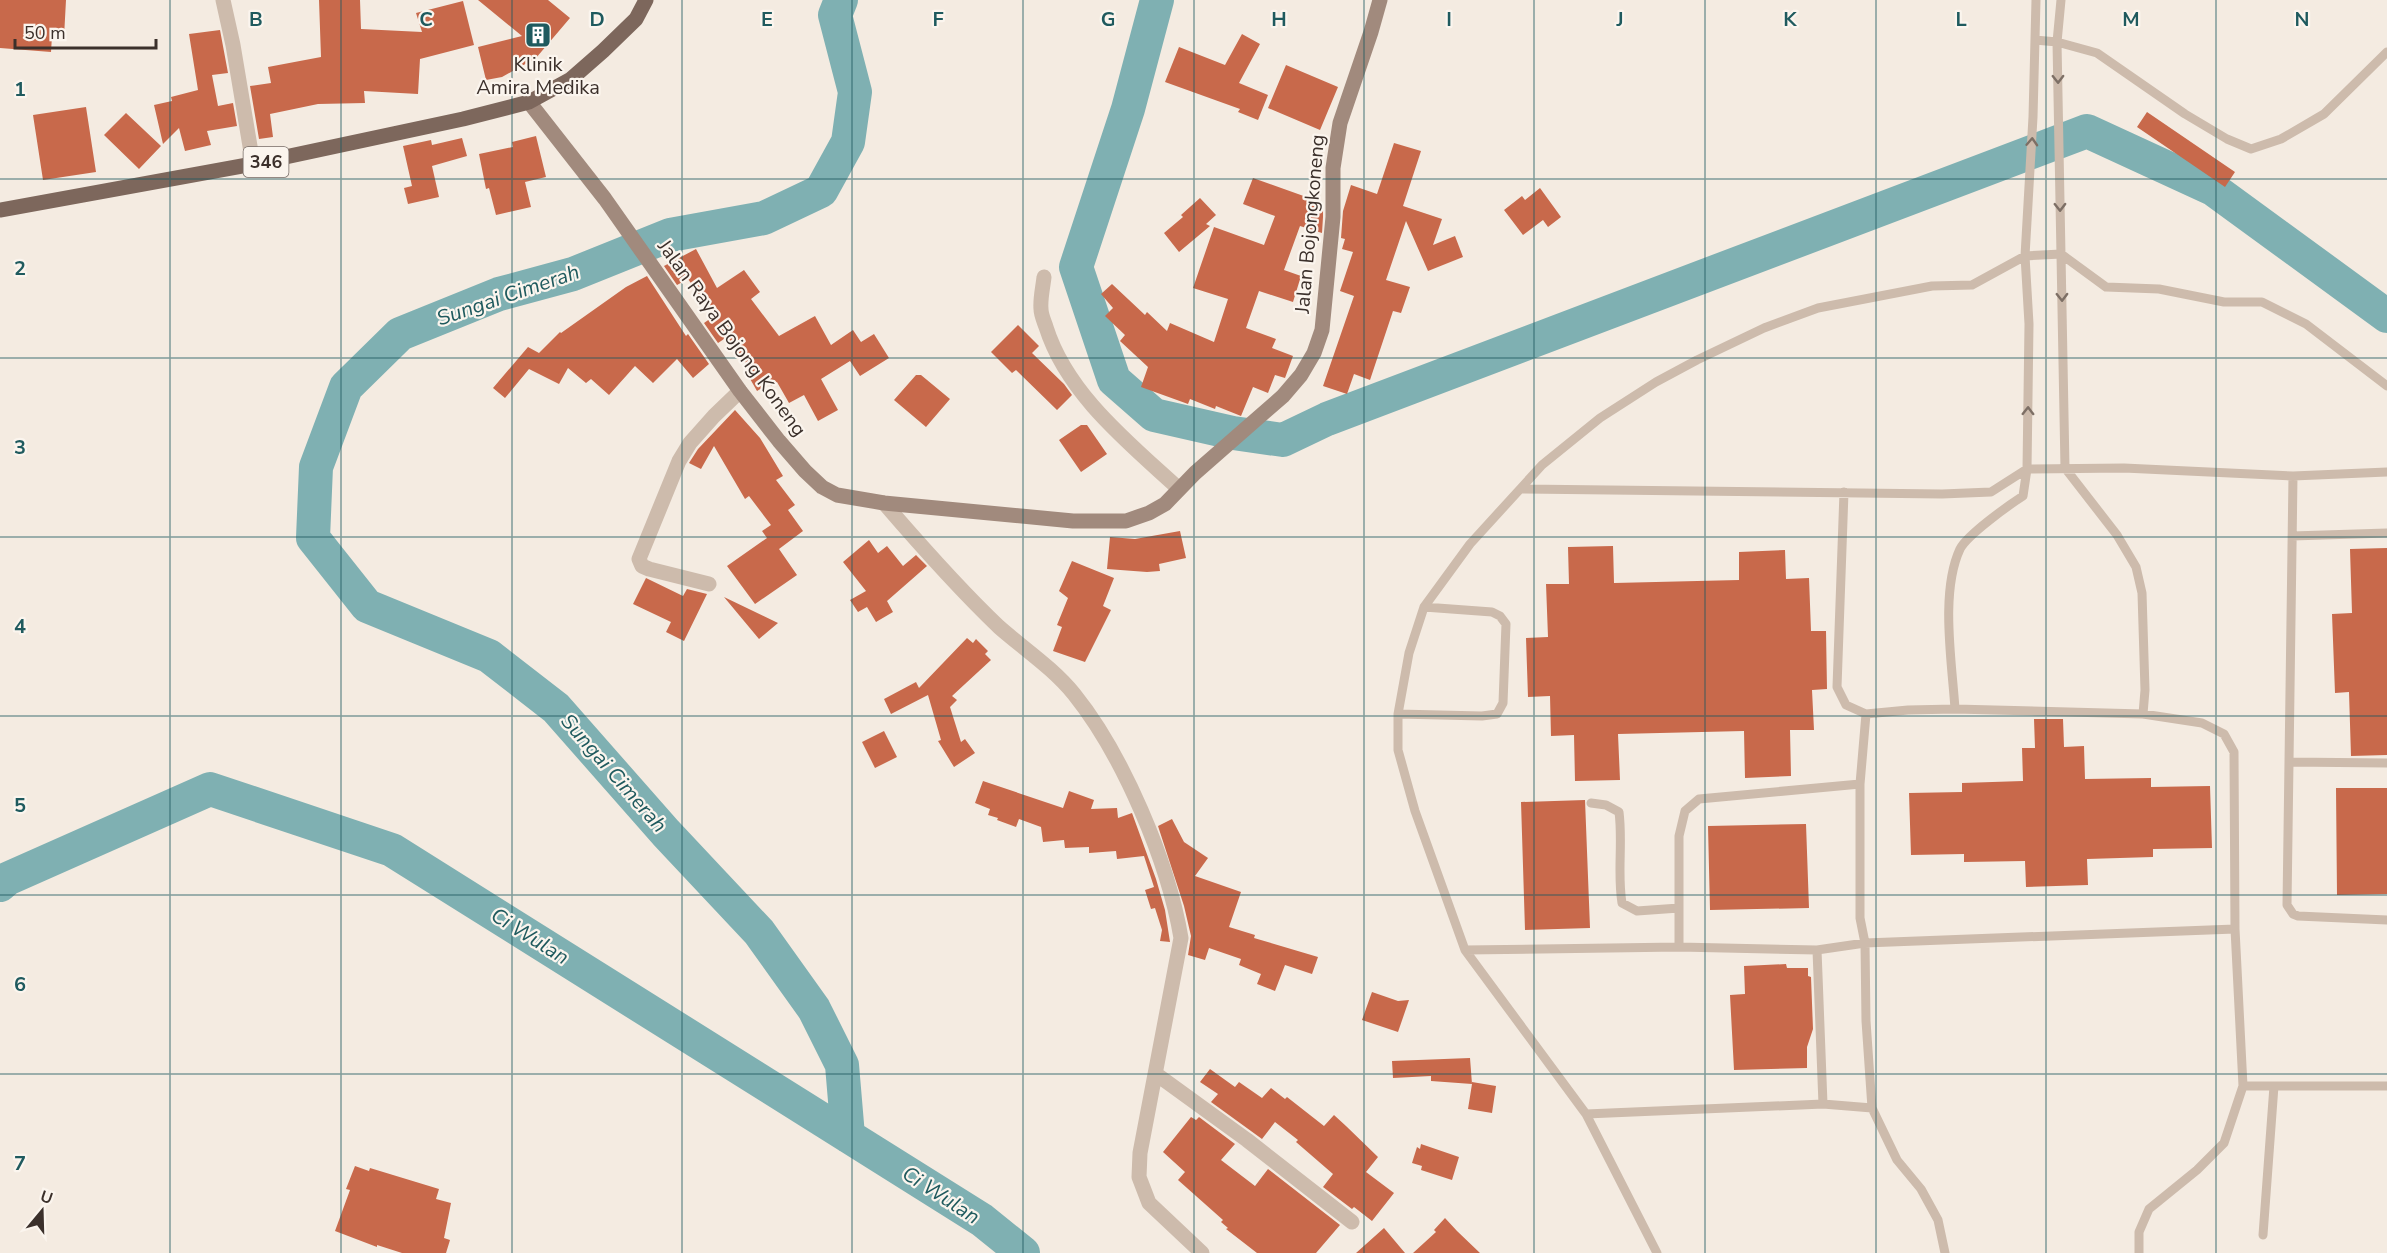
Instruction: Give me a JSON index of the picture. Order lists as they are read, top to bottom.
{
  "streets": {
    "main road": ["346", "Jalan Bojongkoneng", "Jalan Raya Bojong Koneng"]
  },
  "crossings": [
    ["346", "Jalan Raya Bojong Koneng"],
    ["Jalan Bojongkoneng", "Jalan Raya Bojong Koneng"]
  ],
  "water": ["Sungai Cimerah", "Ci Wulan"],
  "places": {
    "building": ["Klinik Amira Medika"]
  },
  "scale_bar": "50 m",
  "north": "top",
  "grid": {
    "columns": [
      "B",
      "C",
      "D",
      "E",
      "F",
      "G",
      "H",
      "I",
      "J",
      "K",
      "L",
      "M",
      "N"
    ],
    "rows": [
      "1",
      "2",
      "3",
      "4",
      "5",
      "6",
      "7"
    ]
  }
}
